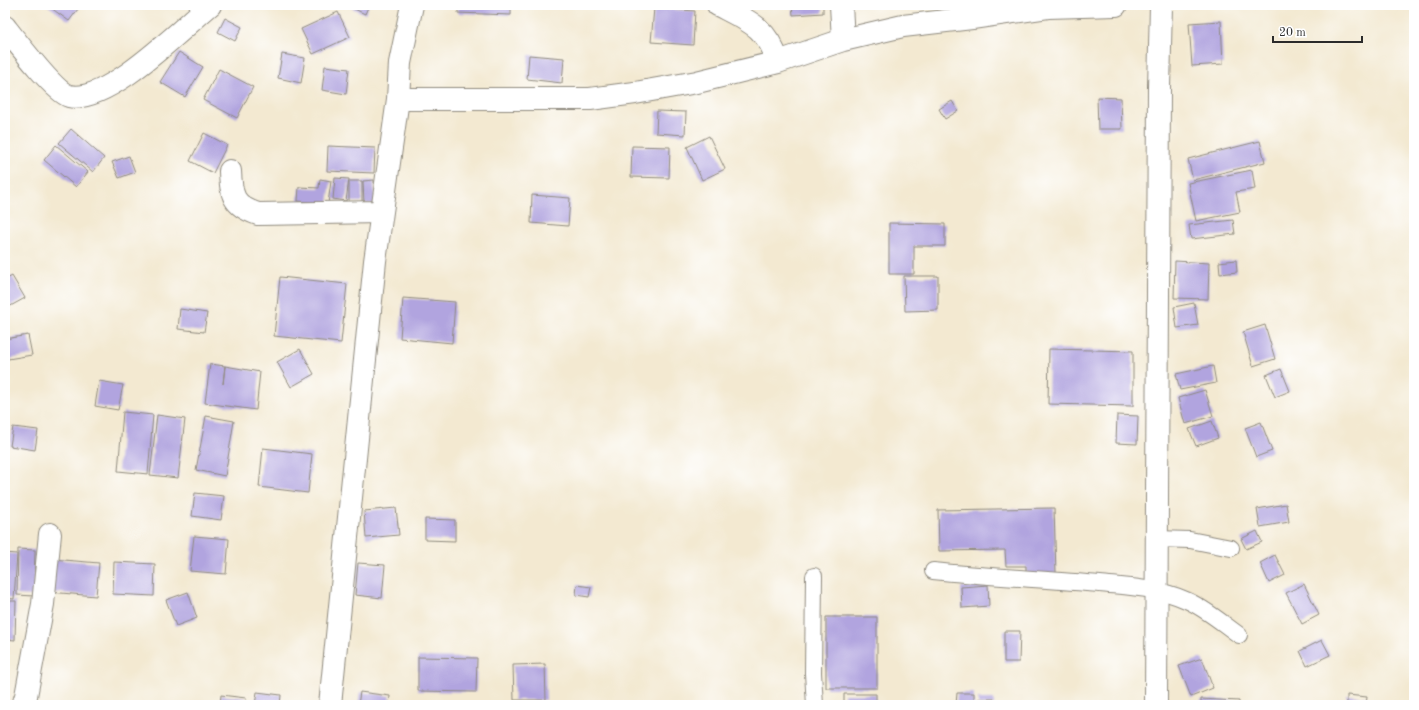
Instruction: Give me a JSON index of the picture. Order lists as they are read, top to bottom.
{
  "scale_bar": "20 m"
}
